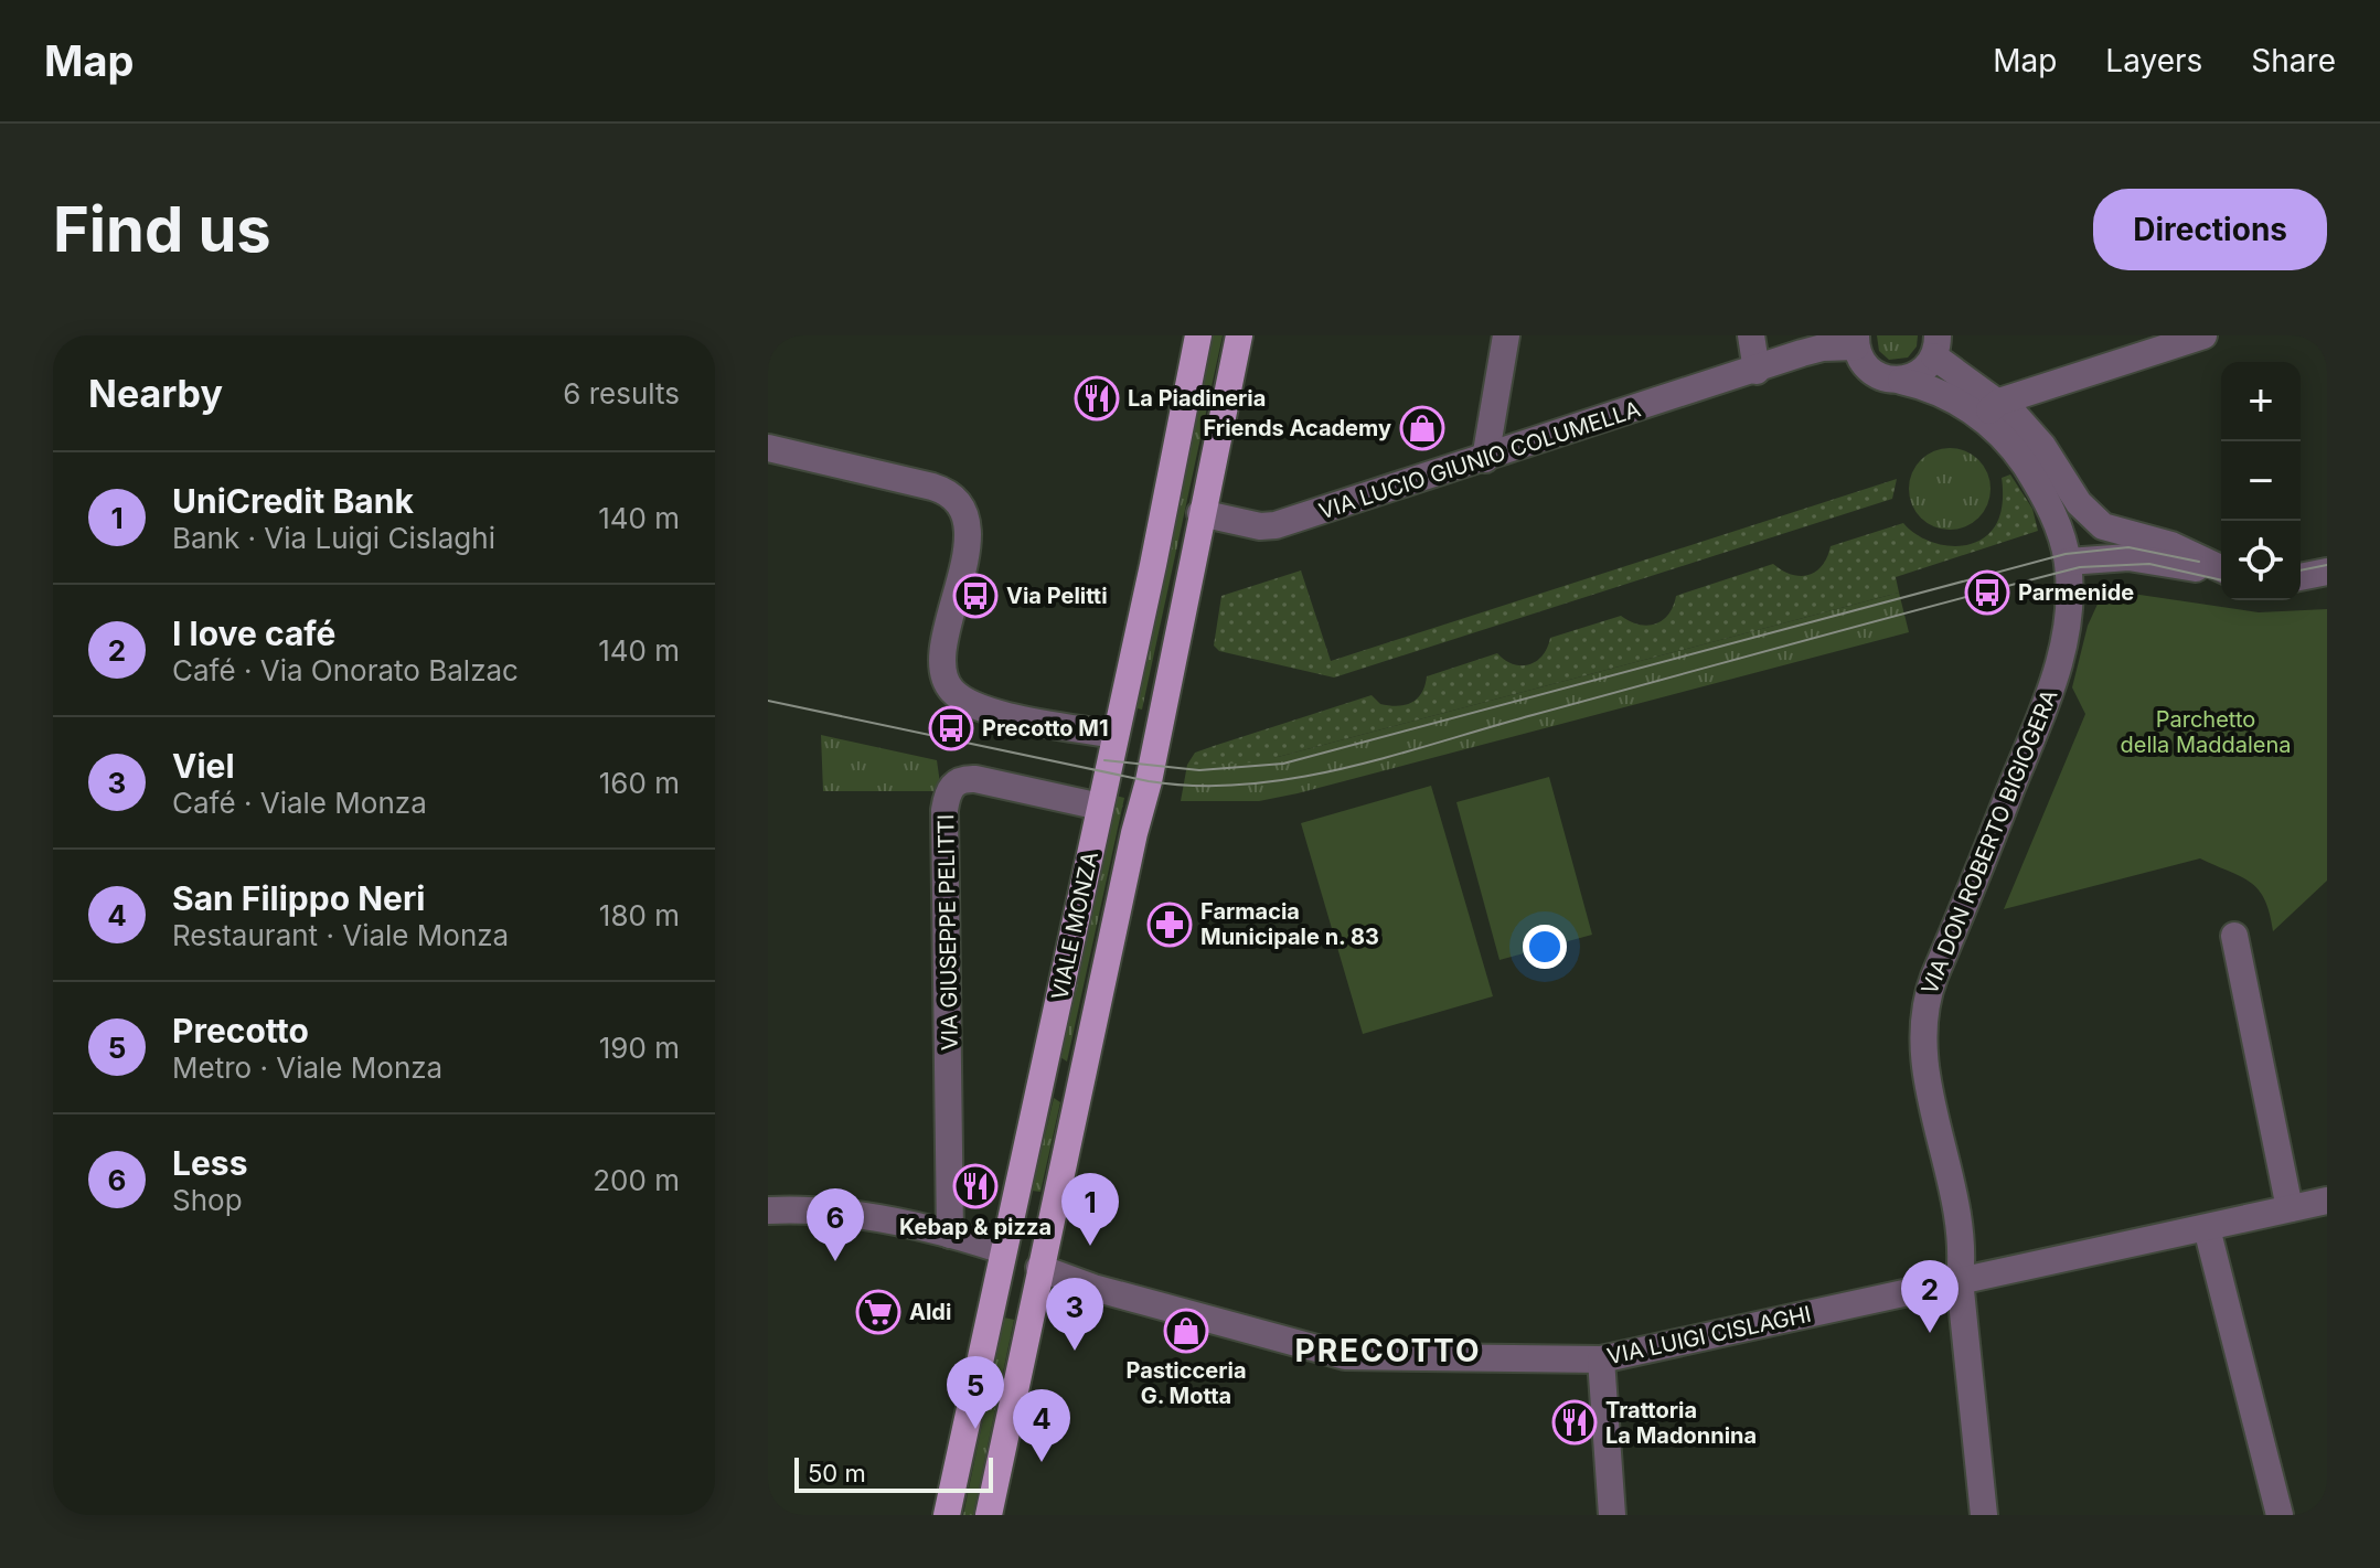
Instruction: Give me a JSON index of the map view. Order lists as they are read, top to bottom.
{
  "streets": {
    "main road": ["VIALE MONZA"],
    "street": [
      "VIA LUCIO GIUNIO COLUMELLA",
      "VIA DON ROBERTO BIGIOGERA",
      "VIA GIUSEPPE PELITTI",
      "VIA LUIGI CISLAGHI"
    ]
  },
  "crossings": [
    ["VIA LUCIO GIUNIO COLUMELLA", "VIALE MONZA"],
    ["VIA DON ROBERTO BIGIOGERA", "VIA LUIGI CISLAGHI"],
    ["VIALE MONZA", "VIA GIUSEPPE PELITTI"],
    ["VIALE MONZA", "VIA LUIGI CISLAGHI"]
  ],
  "districts": ["PRECOTTO"],
  "parks": ["Parchetto della Maddalena"],
  "places": {
    "restaurant": ["La Piadineria", "Kebap & pizza", "Trattoria La Madonnina"],
    "shop": ["Friends Academy", "Pasticceria G. Motta"],
    "bus stop": ["Parmenide", "Via Pelitti", "Precotto M1"],
    "pharmacy": ["Farmacia Municipale n. 83"],
    "supermarket": ["Aldi"]
  },
  "scale_bar": "50 m",
  "page": {
    "header": "Map",
    "nav": ["Map", "Layers", "Share"],
    "buttons": "Directions",
    "title": "Find us",
    "heading": ["Nearby", "6 results"],
    "map_buttons": ["+", "−"],
    "list": [
      {
        "mark": "1",
        "name": "UniCredit Bank",
        "note": "Bank · Via Luigi Cislaghi",
        "value": "140 m"
      },
      {
        "mark": "2",
        "name": "I love café",
        "note": "Café · Via Onorato Balzac",
        "value": "140 m"
      },
      {
        "mark": "3",
        "name": "Viel",
        "note": "Café · Viale Monza",
        "value": "160 m"
      },
      {
        "mark": "4",
        "name": "San Filippo Neri",
        "note": "Restaurant · Viale Monza",
        "value": "180 m"
      },
      {
        "mark": "5",
        "name": "Precotto",
        "note": "Metro · Viale Monza",
        "value": "190 m"
      },
      {
        "mark": "6",
        "name": "Less",
        "note": "Shop",
        "value": "200 m"
      }
    ],
    "pins": [
      "1",
      "6",
      "2",
      "3",
      "5",
      "4"
    ],
    "scale": "50 m"
  }
}
